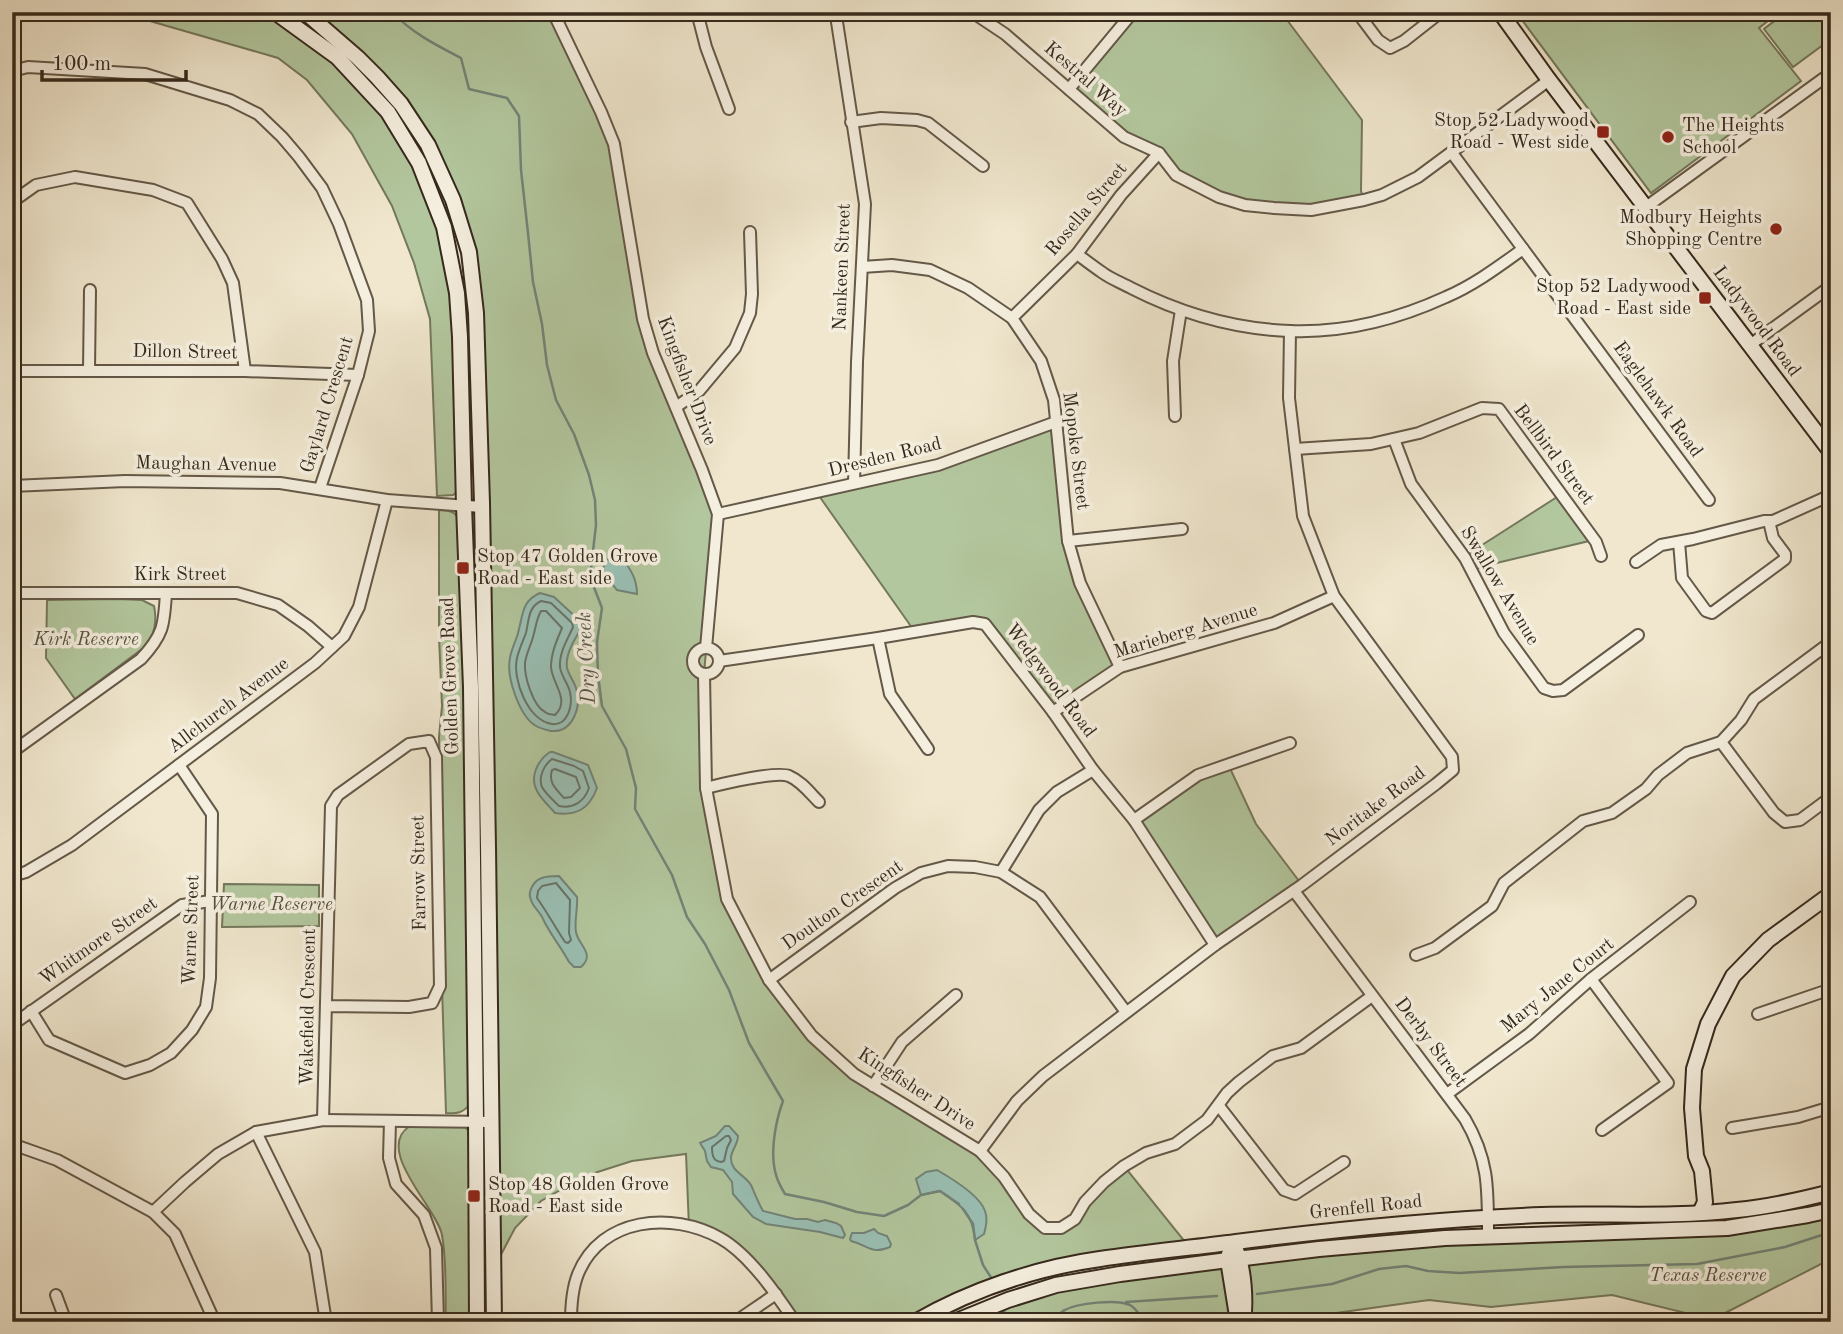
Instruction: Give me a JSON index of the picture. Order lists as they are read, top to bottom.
{
  "streets": {
    "main road": ["Ladywood Road", "Golden Grove Road", "Grenfell Road"],
    "street": [
      "Kestral Way",
      "Rosella Street",
      "Nankeen Street",
      "Dillon Street",
      "Kingfisher Drive",
      "Eaglehawk Road",
      "Gaylard Crescent",
      "Mopoke Street",
      "Bellbird Street",
      "Dresden Road",
      "Maughan Avenue",
      "Kirk Street",
      "Swallow Avenue",
      "Marieberg Avenue",
      "Wedgwood Road",
      "Allchurch Avenue",
      "Noritake Road",
      "Farrow Street",
      "Doulton Crescent",
      "Warne Street",
      "Whitmore Street",
      "Mary Jane Court",
      "Wakefield Crescent",
      "Derby Street"
    ]
  },
  "crossings": [
    ["Kestral Way", "Rosella Street"],
    ["Kestral Way", "Ladywood Road"],
    ["Kestral Way", "Eaglehawk Road"],
    ["Rosella Street", "Mopoke Street"],
    ["Nankeen Street", "Mopoke Street"],
    ["Nankeen Street", "Dresden Road"],
    ["Dillon Street", "Gaylard Crescent"],
    ["Kingfisher Drive", "Dresden Road"],
    ["Kingfisher Drive", "Wedgwood Road"],
    ["Kingfisher Drive", "Noritake Road"],
    ["Kingfisher Drive", "Doulton Crescent"],
    ["Kingfisher Drive", "Derby Street"],
    ["Gaylard Crescent", "Maughan Avenue"],
    ["Mopoke Street", "Dresden Road"],
    ["Mopoke Street", "Marieberg Avenue"],
    ["Bellbird Street", "Swallow Avenue"],
    ["Bellbird Street", "Noritake Road"],
    ["Maughan Avenue", "Golden Grove Road"],
    ["Maughan Avenue", "Allchurch Avenue"],
    ["Kirk Street", "Allchurch Avenue"],
    ["Marieberg Avenue", "Wedgwood Road"],
    ["Marieberg Avenue", "Noritake Road"],
    ["Wedgwood Road", "Noritake Road"],
    ["Allchurch Avenue", "Warne Street"],
    ["Noritake Road", "Doulton Crescent"],
    ["Noritake Road", "Derby Street"],
    ["Farrow Street", "Wakefield Crescent"],
    ["Warne Street", "Whitmore Street"],
    ["Mary Jane Court", "Derby Street"],
    ["Derby Street", "Grenfell Road"]
  ],
  "water": ["Dry Creek"],
  "parks": ["Kirk Reserve", "Warne Reserve", "Texas Reserve"],
  "places": {
    "transit": [
      "Stop 52 Ladywood Road - West side",
      "Stop 52 Ladywood Road - East side",
      "Stop 47 Golden Grove Road - East side",
      "Stop 48 Golden Grove Road - East side"
    ],
    "other": ["The Heights School", "Modbury Heights Shopping Centre"]
  },
  "scale_bar": "100 m"
}
